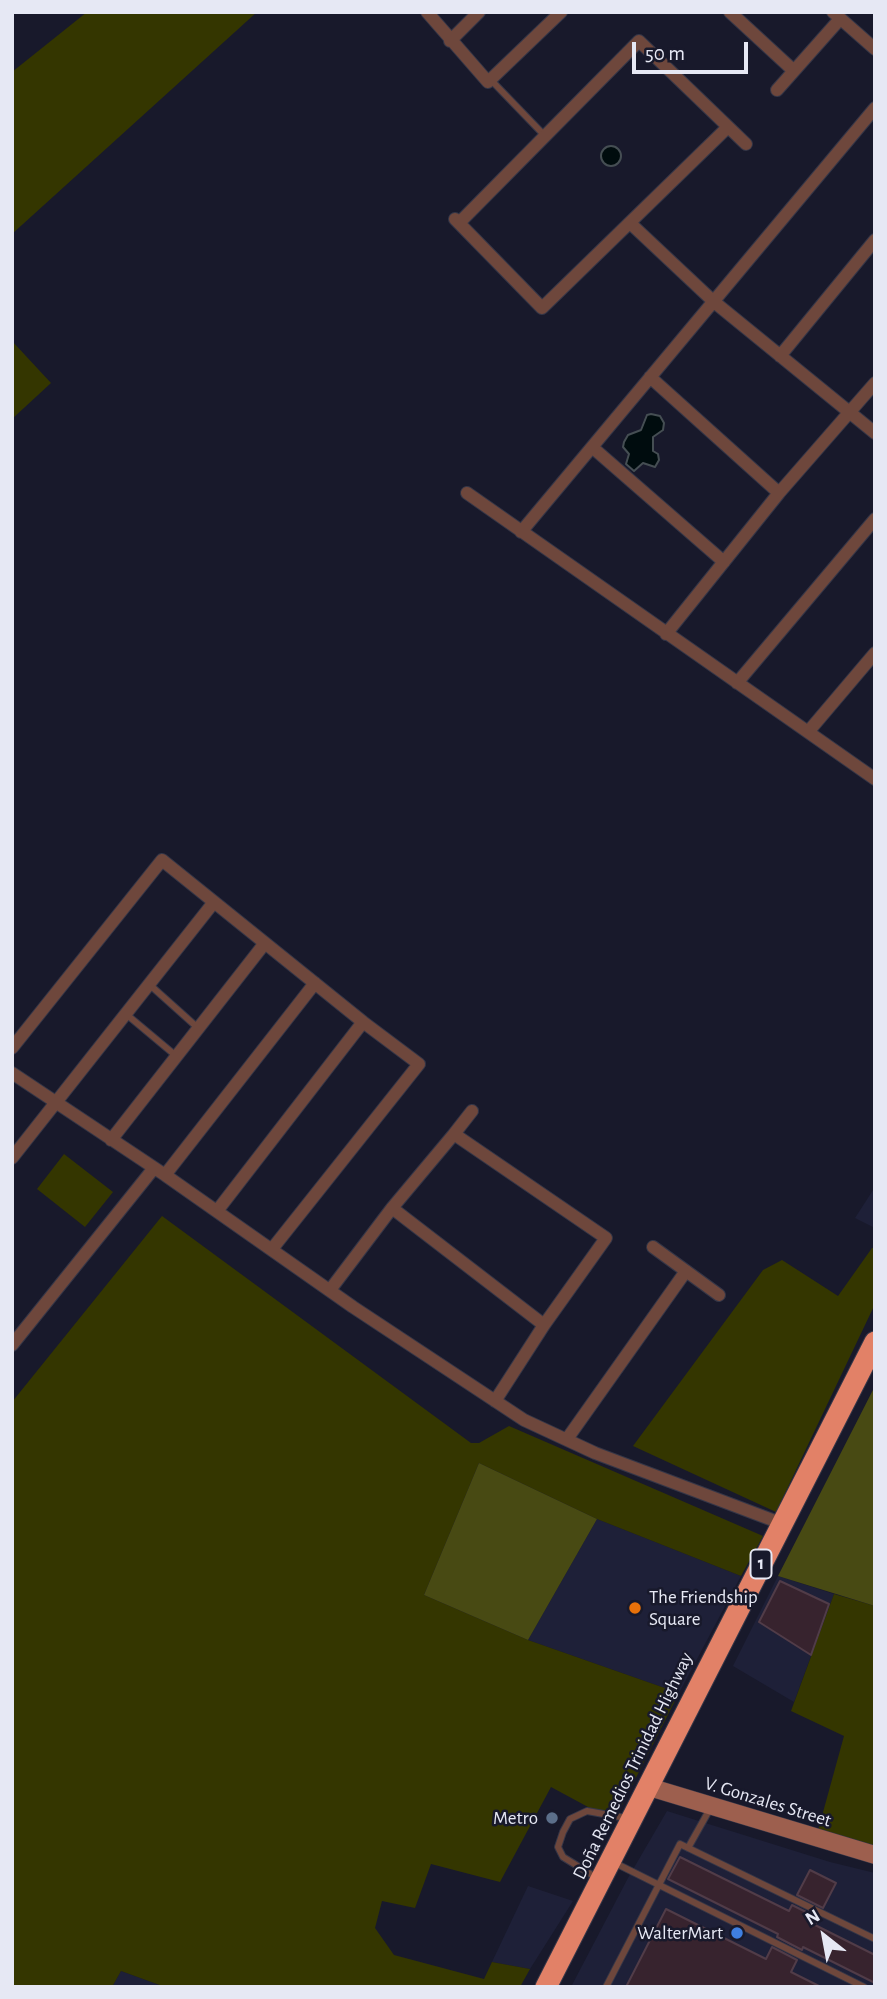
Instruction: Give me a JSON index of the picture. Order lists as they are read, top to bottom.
{
  "streets": {
    "highway": ["1", "Doña Remedios Trinidad Highway"],
    "street": ["V. Gonzales Street"]
  },
  "crossings": [
    ["Doña Remedios Trinidad Highway", "V. Gonzales Street"]
  ],
  "places": ["The Friendship Square", "Metro", "WalterMart"],
  "scale_bar": "50 m",
  "north": "top left"
}
